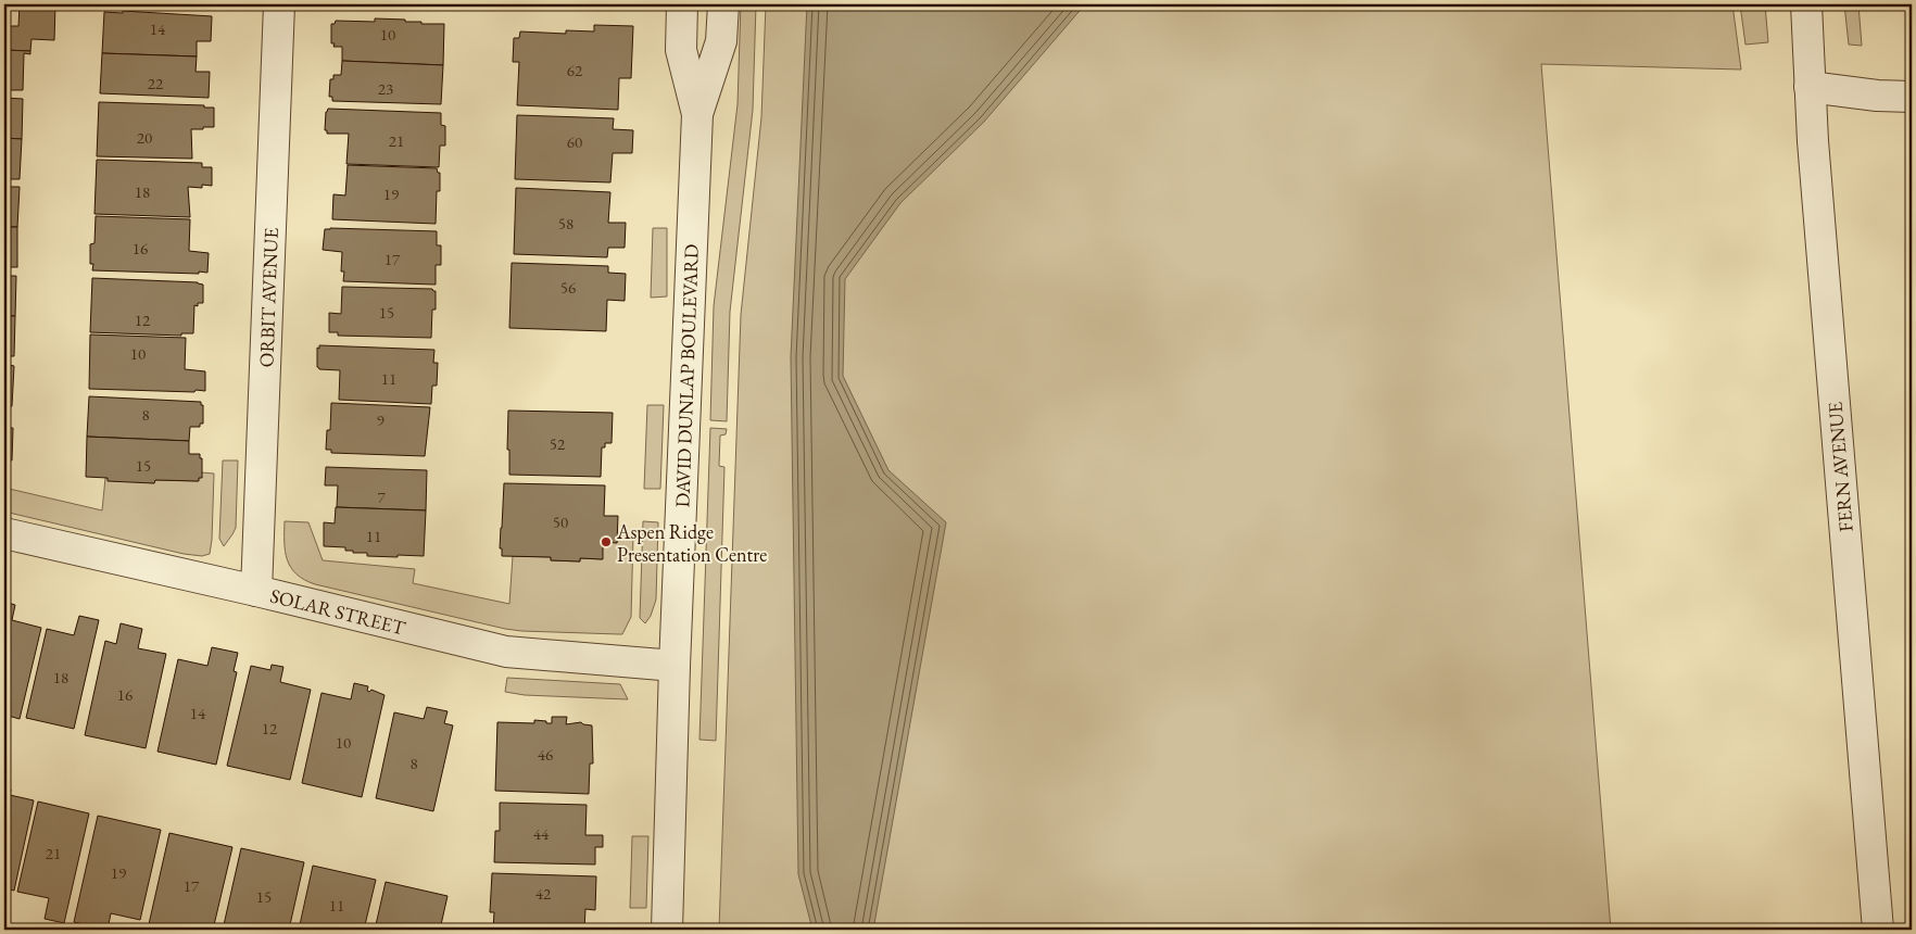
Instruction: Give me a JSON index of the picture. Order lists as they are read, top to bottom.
{
  "streets": {
    "street": [
      "ORBIT AVENUE",
      "DAVID DUNLAP BOULEVARD",
      "FERN AVENUE",
      "SOLAR STREET"
    ]
  },
  "crossings": [
    ["ORBIT AVENUE", "SOLAR STREET"],
    ["DAVID DUNLAP BOULEVARD", "SOLAR STREET"]
  ],
  "places": ["Aspen Ridge Presentation Centre"],
  "house_numbers": [
    "14",
    "10",
    "62",
    "22",
    "23",
    "20",
    "21",
    "60",
    "18",
    "19",
    "58",
    "16",
    "17",
    "56",
    "15",
    "12",
    "10",
    "11",
    "8",
    "9",
    "52",
    "15",
    "7",
    "50",
    "11",
    "18",
    "16",
    "14",
    "12",
    "10",
    "46",
    "8",
    "44",
    "21",
    "19",
    "17",
    "42",
    "15",
    "11"
  ]
}
